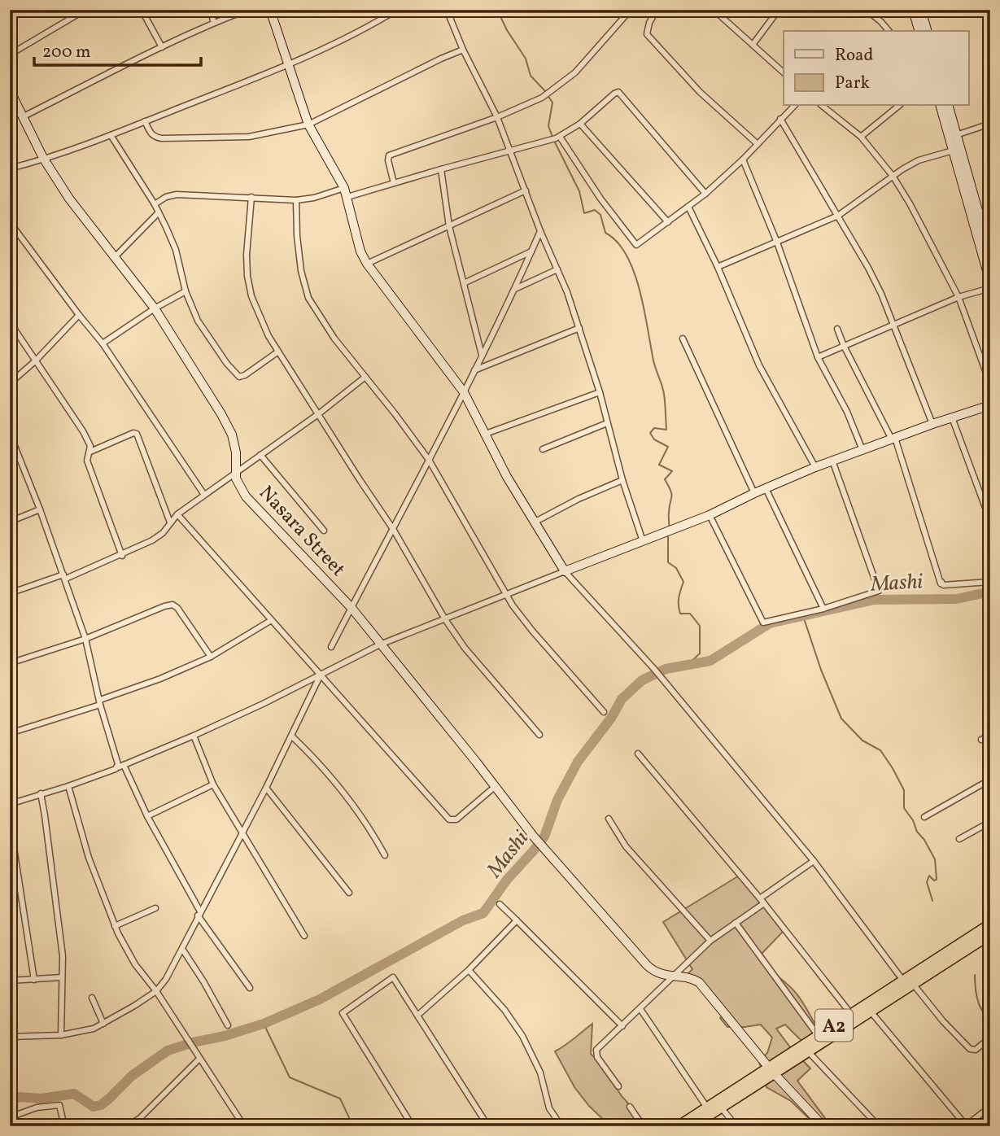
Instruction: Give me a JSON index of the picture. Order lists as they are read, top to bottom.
{
  "streets": {
    "highway": ["A2"],
    "street": ["Nasara Street"]
  },
  "crossings": [
    ["Nasara Street", "A2"]
  ],
  "water": ["Mashi"],
  "legend": ["Road", "Park"],
  "scale_bar": "200 m"
}
